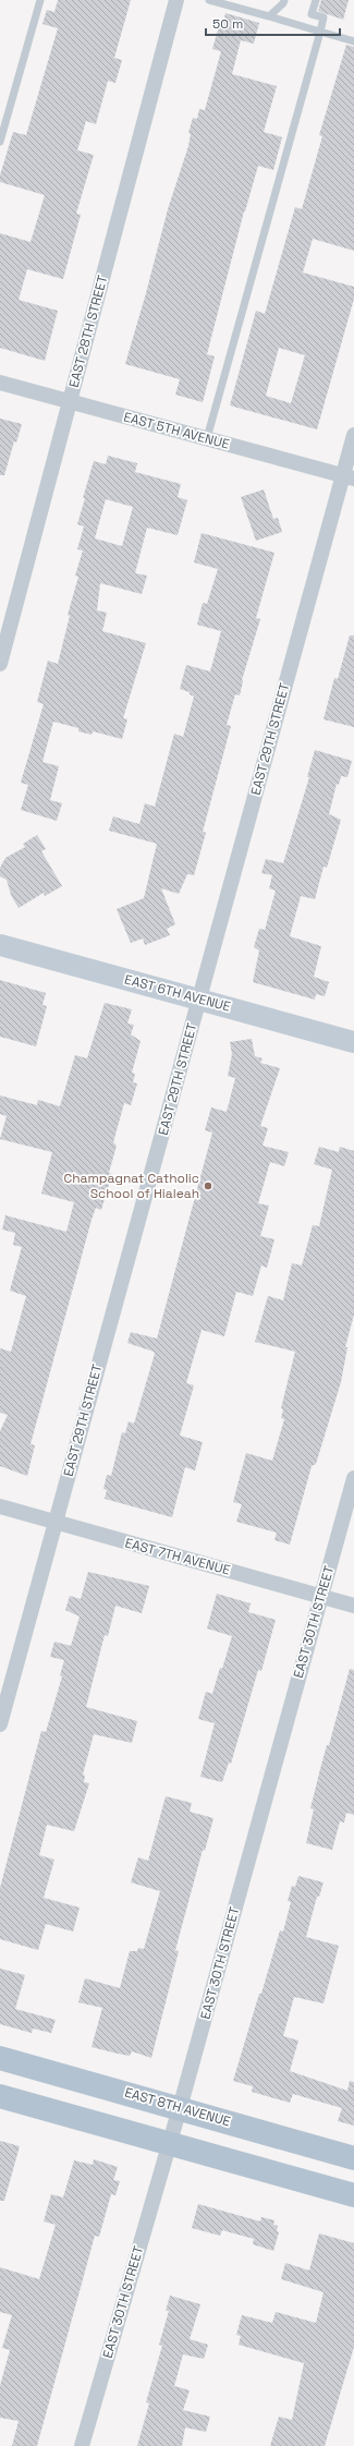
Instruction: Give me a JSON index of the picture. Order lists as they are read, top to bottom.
{
  "streets": {
    "main road": ["EAST 8TH AVENUE"],
    "street": [
      "EAST 28TH STREET",
      "EAST 5TH AVENUE",
      "EAST 29TH STREET",
      "EAST 6TH AVENUE",
      "EAST 7TH AVENUE",
      "EAST 30TH STREET"
    ]
  },
  "crossings": [
    ["EAST 28TH STREET", "EAST 5TH AVENUE"],
    ["EAST 5TH AVENUE", "EAST 29TH STREET"],
    ["EAST 29TH STREET", "EAST 6TH AVENUE"],
    ["EAST 29TH STREET", "EAST 7TH AVENUE"],
    ["EAST 7TH AVENUE", "EAST 30TH STREET"],
    ["EAST 30TH STREET", "EAST 8TH AVENUE"]
  ],
  "places": ["Champagnat Catholic School of Hialeah"],
  "scale_bar": "50 m"
}
